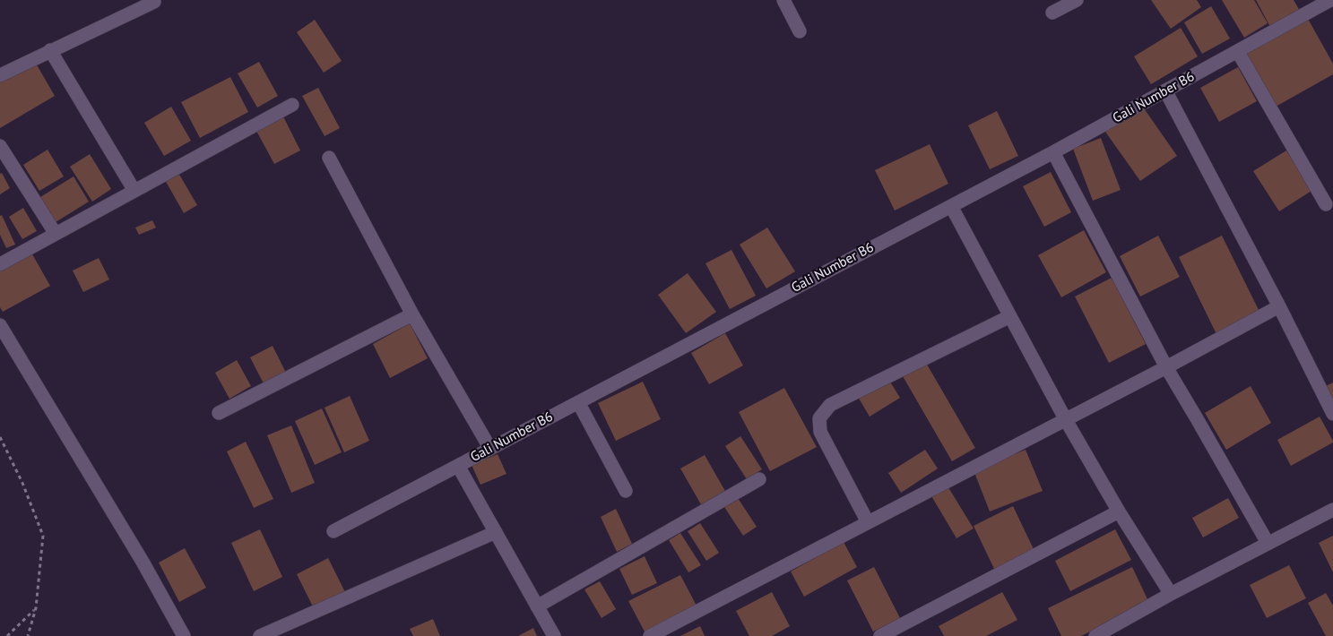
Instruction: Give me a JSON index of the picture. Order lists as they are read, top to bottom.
{
  "streets": {
    "street": ["Gali Number B6"]
  }
}
